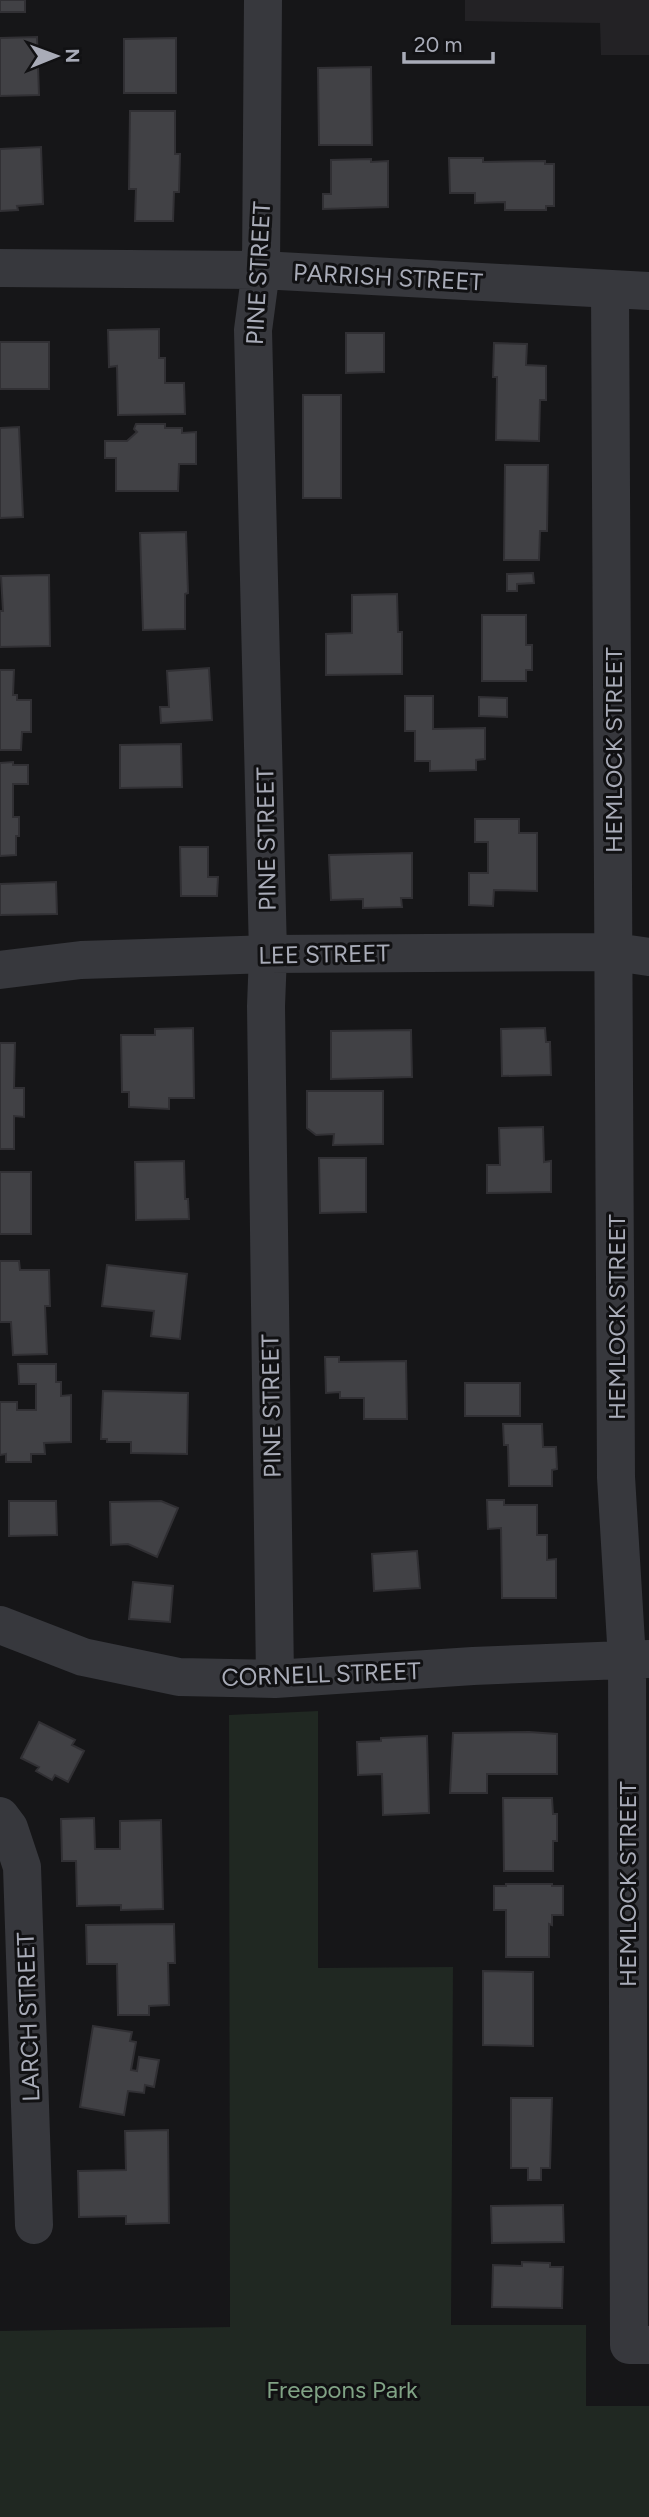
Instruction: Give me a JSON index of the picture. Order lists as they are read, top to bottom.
{
  "streets": {
    "street": [
      "PINE STREET",
      "PARRISH STREET",
      "HEMLOCK STREET",
      "LEE STREET",
      "CORNELL STREET",
      "LARCH STREET"
    ]
  },
  "crossings": [
    ["PINE STREET", "PARRISH STREET"],
    ["PINE STREET", "LEE STREET"],
    ["PINE STREET", "CORNELL STREET"],
    ["PARRISH STREET", "HEMLOCK STREET"],
    ["HEMLOCK STREET", "LEE STREET"],
    ["HEMLOCK STREET", "CORNELL STREET"]
  ],
  "parks": ["Freepons Park"],
  "scale_bar": "20 m",
  "north": "right"
}
